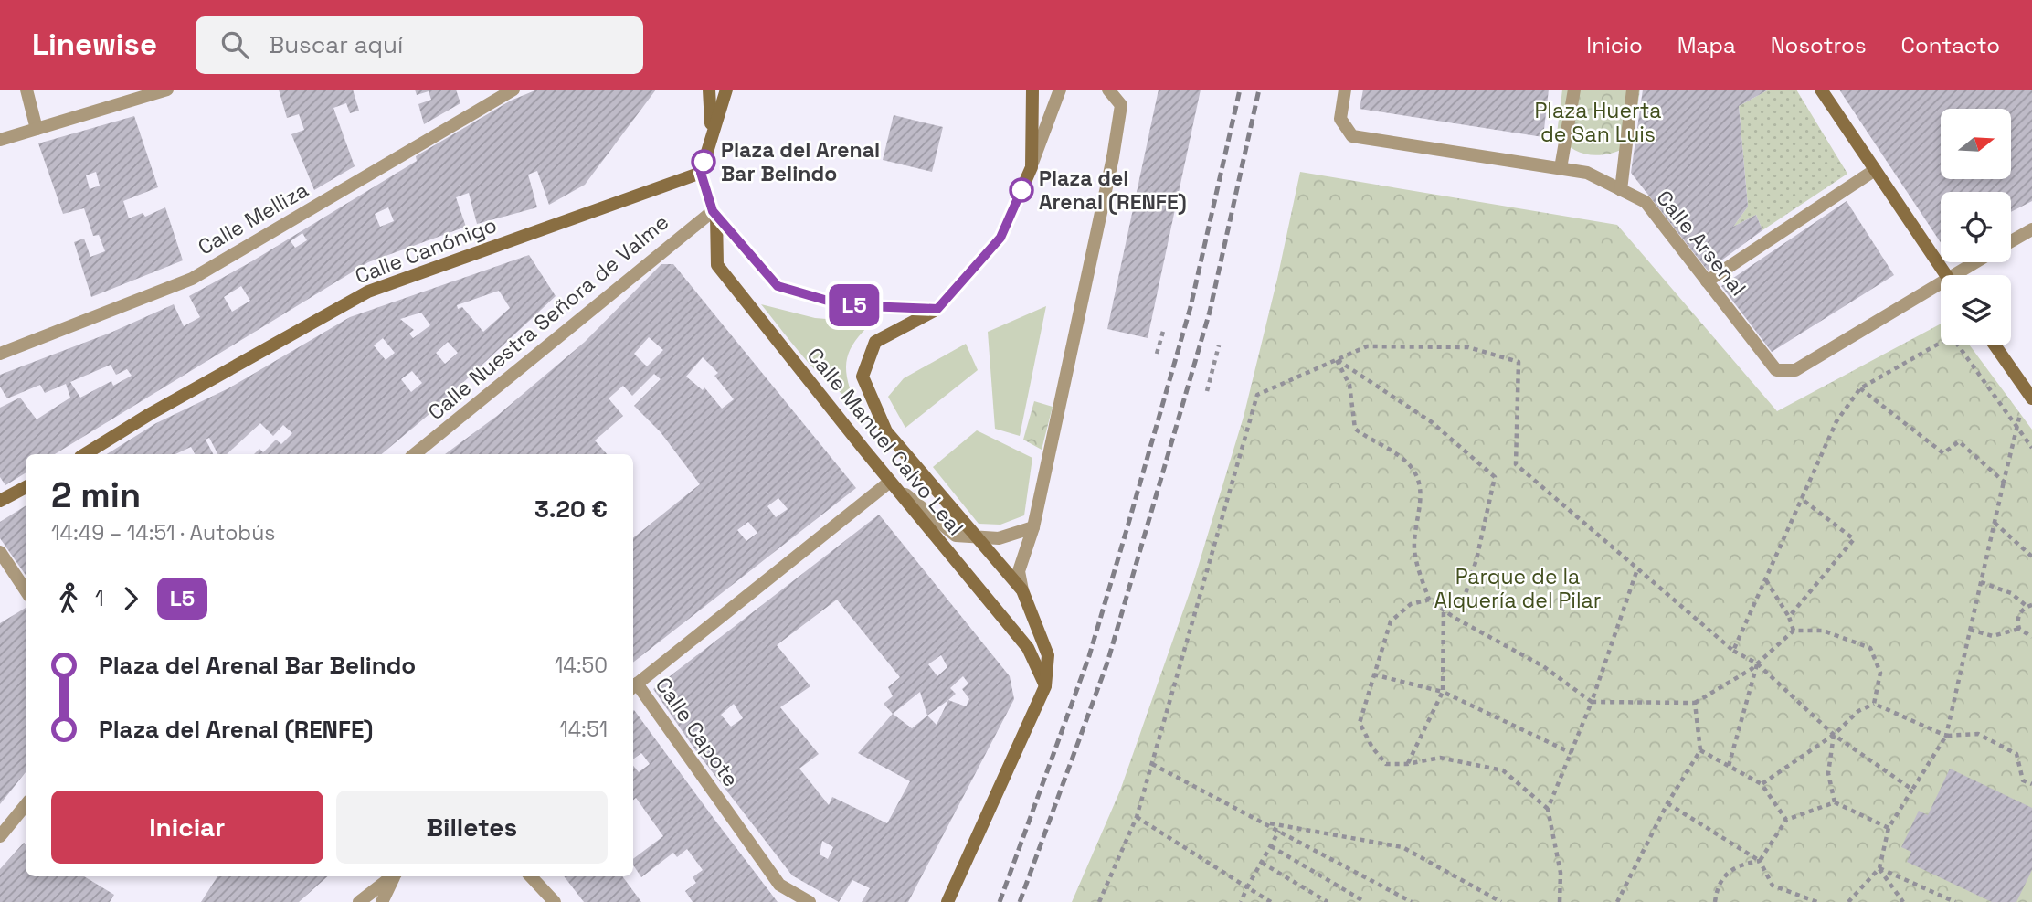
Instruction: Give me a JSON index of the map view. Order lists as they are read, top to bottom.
{
  "streets": {
    "street": [
      "Calle Melliza",
      "Calle Arsenal",
      "Calle Canónigo",
      "Calle Nuestra Señora de Valme",
      "Calle Manuel Calvo Leal",
      "Calle Capote"
    ]
  },
  "crossings": [
    ["Calle Nuestra Señora de Valme", "Calle Manuel Calvo Leal"],
    ["Calle Manuel Calvo Leal", "Calle Capote"]
  ],
  "parks": ["Plaza Huerta de San Luis", "Parque de la Alquería del Pilar"],
  "places": ["Plaza del Arenal Bar Belindo", "Plaza del Arenal (RENFE)"],
  "lines": ["bus line L5"],
  "north": "right",
  "page": {
    "header": "Linewise",
    "search": "Buscar aquí",
    "nav": [
      "Inicio",
      "Mapa",
      "Nosotros",
      "Contacto"
    ],
    "on_map": "L5",
    "heading": ["2 min", "14:49 – 14:51 · Autobús", "3.20 €"],
    "legs": ["1", "L5"],
    "list": [
      {
        "name": "Plaza del Arenal Bar Belindo",
        "value": "14:50"
      },
      {
        "name": "Plaza del Arenal (RENFE)",
        "value": "14:51"
      }
    ],
    "buttons": ["Iniciar", "Billetes"]
  }
}
